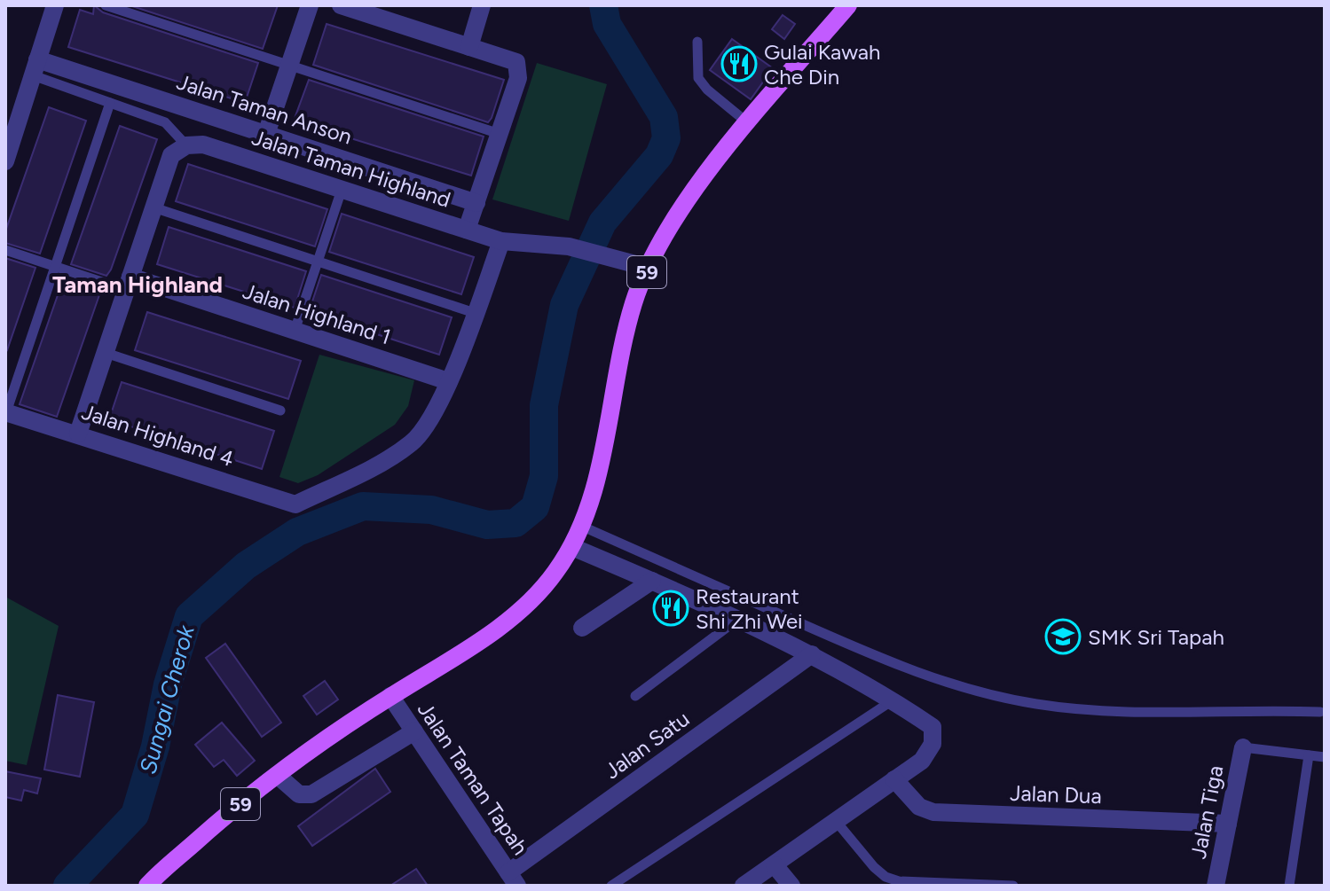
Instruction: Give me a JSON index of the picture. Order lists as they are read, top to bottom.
{
  "streets": {
    "main road": ["59"],
    "street": [
      "Jalan Taman Anson",
      "Jalan Taman Highland",
      "Jalan Highland 1",
      "Jalan Highland 4",
      "Jalan Satu",
      "Jalan Taman Tapah",
      "Jalan Dua",
      "Jalan Tiga"
    ]
  },
  "crossings": [
    ["Jalan Taman Highland", "59"],
    ["59", "Jalan Taman Tapah"],
    ["Jalan Highland 1", "Jalan Highland 4"],
    ["Jalan Satu", "Jalan Taman Tapah"],
    ["Jalan Dua", "Jalan Tiga"]
  ],
  "districts": ["Taman Highland"],
  "water": ["Sungai Cherok"],
  "places": {
    "restaurant": ["Gulai Kawah Che Din", "Restaurant Shi Zhi Wei"],
    "school or university": ["SMK Sri Tapah"]
  }
}
